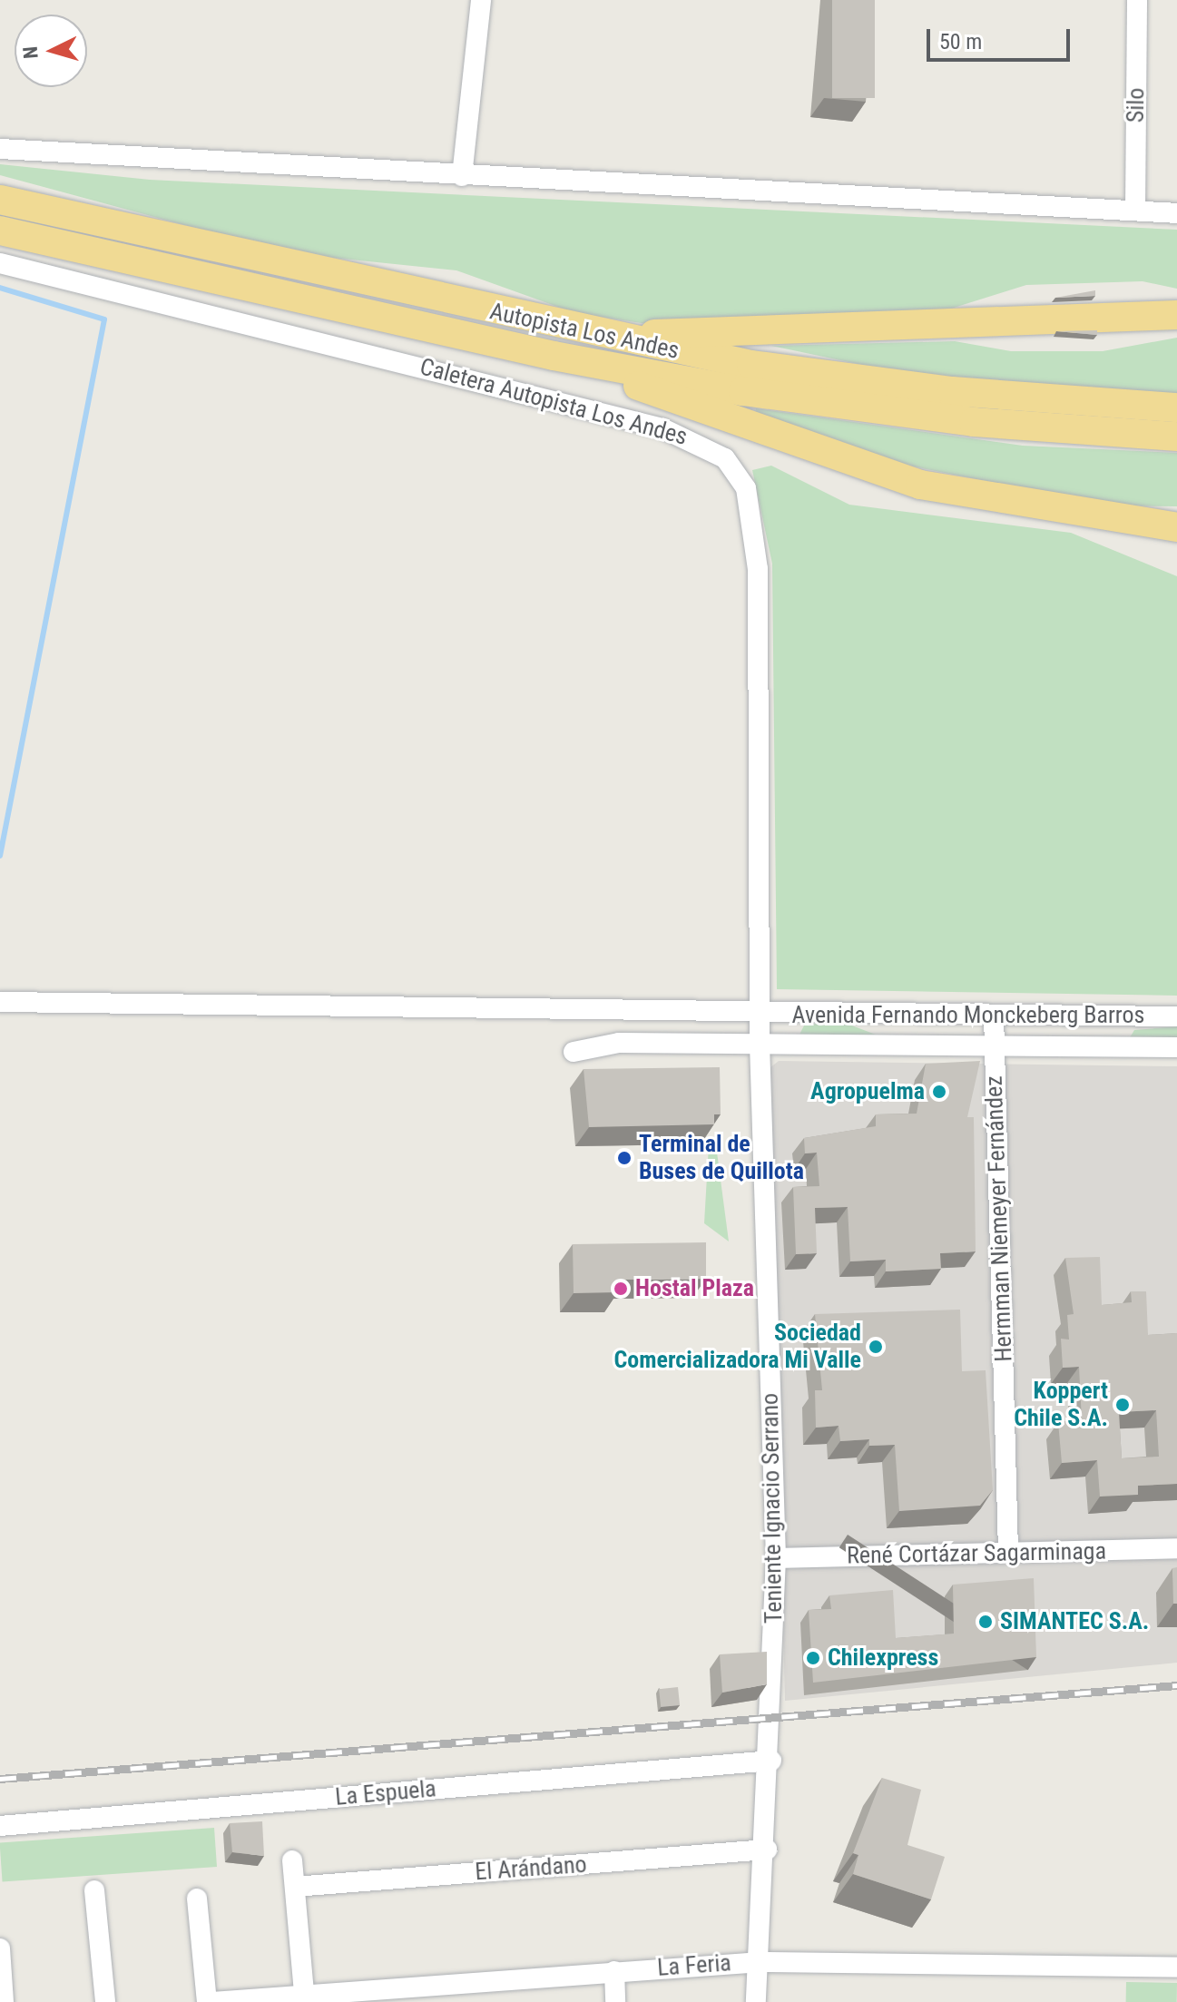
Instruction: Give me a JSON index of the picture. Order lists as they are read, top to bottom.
{
  "streets": {
    "highway": ["Autopista Los Andes"],
    "street": [
      "Silo",
      "Caletera Autopista Los Andes",
      "Avenida Fernando Monckeberg Barros",
      "Hermman Niemeyer Fernández",
      "Teniente Ignacio Serrano",
      "René Cortázar Sagarminaga",
      "La Espuela",
      "El Arándano",
      "La Feria"
    ]
  },
  "crossings": [
    ["Caletera Autopista Los Andes", "Avenida Fernando Monckeberg Barros"],
    ["Caletera Autopista Los Andes", "Teniente Ignacio Serrano"],
    ["Avenida Fernando Monckeberg Barros", "Hermman Niemeyer Fernández"],
    ["Avenida Fernando Monckeberg Barros", "Teniente Ignacio Serrano"],
    ["Hermman Niemeyer Fernández", "René Cortázar Sagarminaga"],
    ["Teniente Ignacio Serrano", "René Cortázar Sagarminaga"],
    ["Teniente Ignacio Serrano", "La Espuela"],
    ["Teniente Ignacio Serrano", "El Arándano"],
    ["Teniente Ignacio Serrano", "La Feria"]
  ],
  "places": [
    "Agropuelma",
    "Terminal de Buses de Quillota",
    "Hostal Plaza",
    "Sociedad Comercializadora Mi Valle",
    "Koppert Chile S.A.",
    "SIMANTEC S.A.",
    "Chilexpress"
  ],
  "scale_bar": "50 m",
  "north": "left"
}
